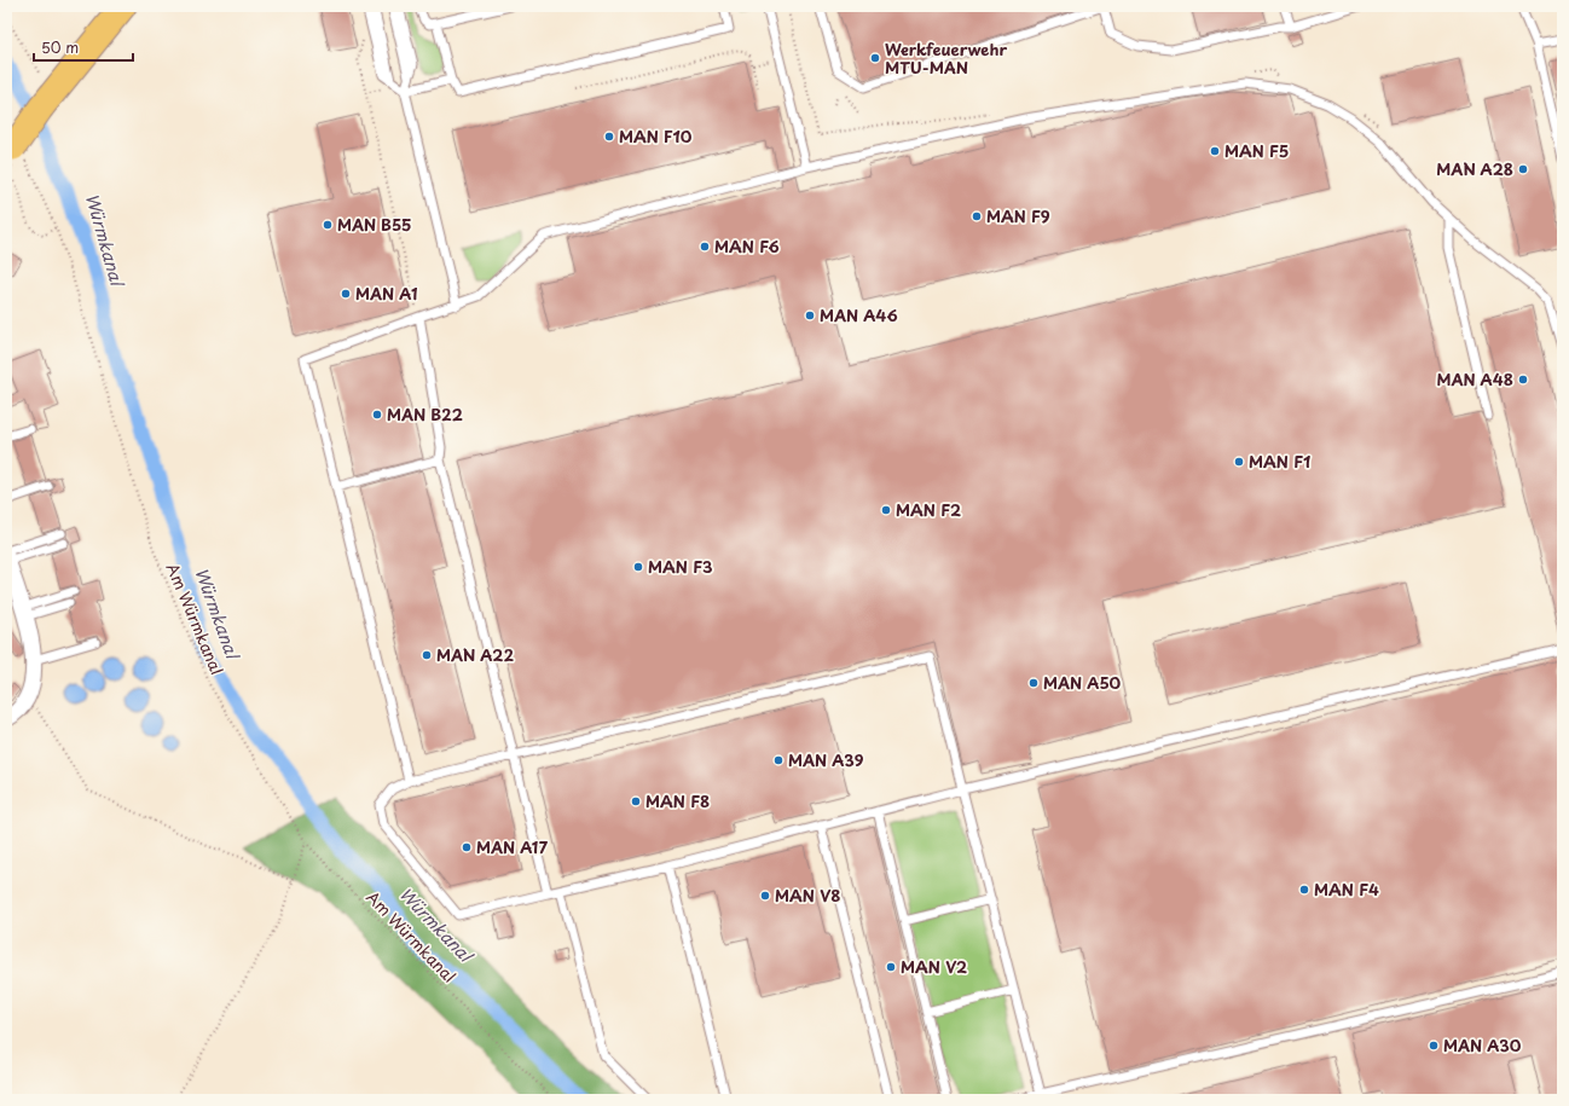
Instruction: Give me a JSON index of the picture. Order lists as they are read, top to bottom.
{
  "streets": {
    "path": ["Am Würmkanal"]
  },
  "water": ["Würmkanal"],
  "places": [
    "Werkfeuerwehr MTU-MAN",
    "MAN F10",
    "MAN F5",
    "MAN A28",
    "MAN F9",
    "MAN B55",
    "MAN F6",
    "MAN A1",
    "MAN A46",
    "MAN A48",
    "MAN B22",
    "MAN F1",
    "MAN F2",
    "MAN F3",
    "MAN A22",
    "MAN A50",
    "MAN A39",
    "MAN F8",
    "MAN A17",
    "MAN F4",
    "MAN V8",
    "MAN V2",
    "MAN A30"
  ],
  "scale_bar": "50 m"
}
